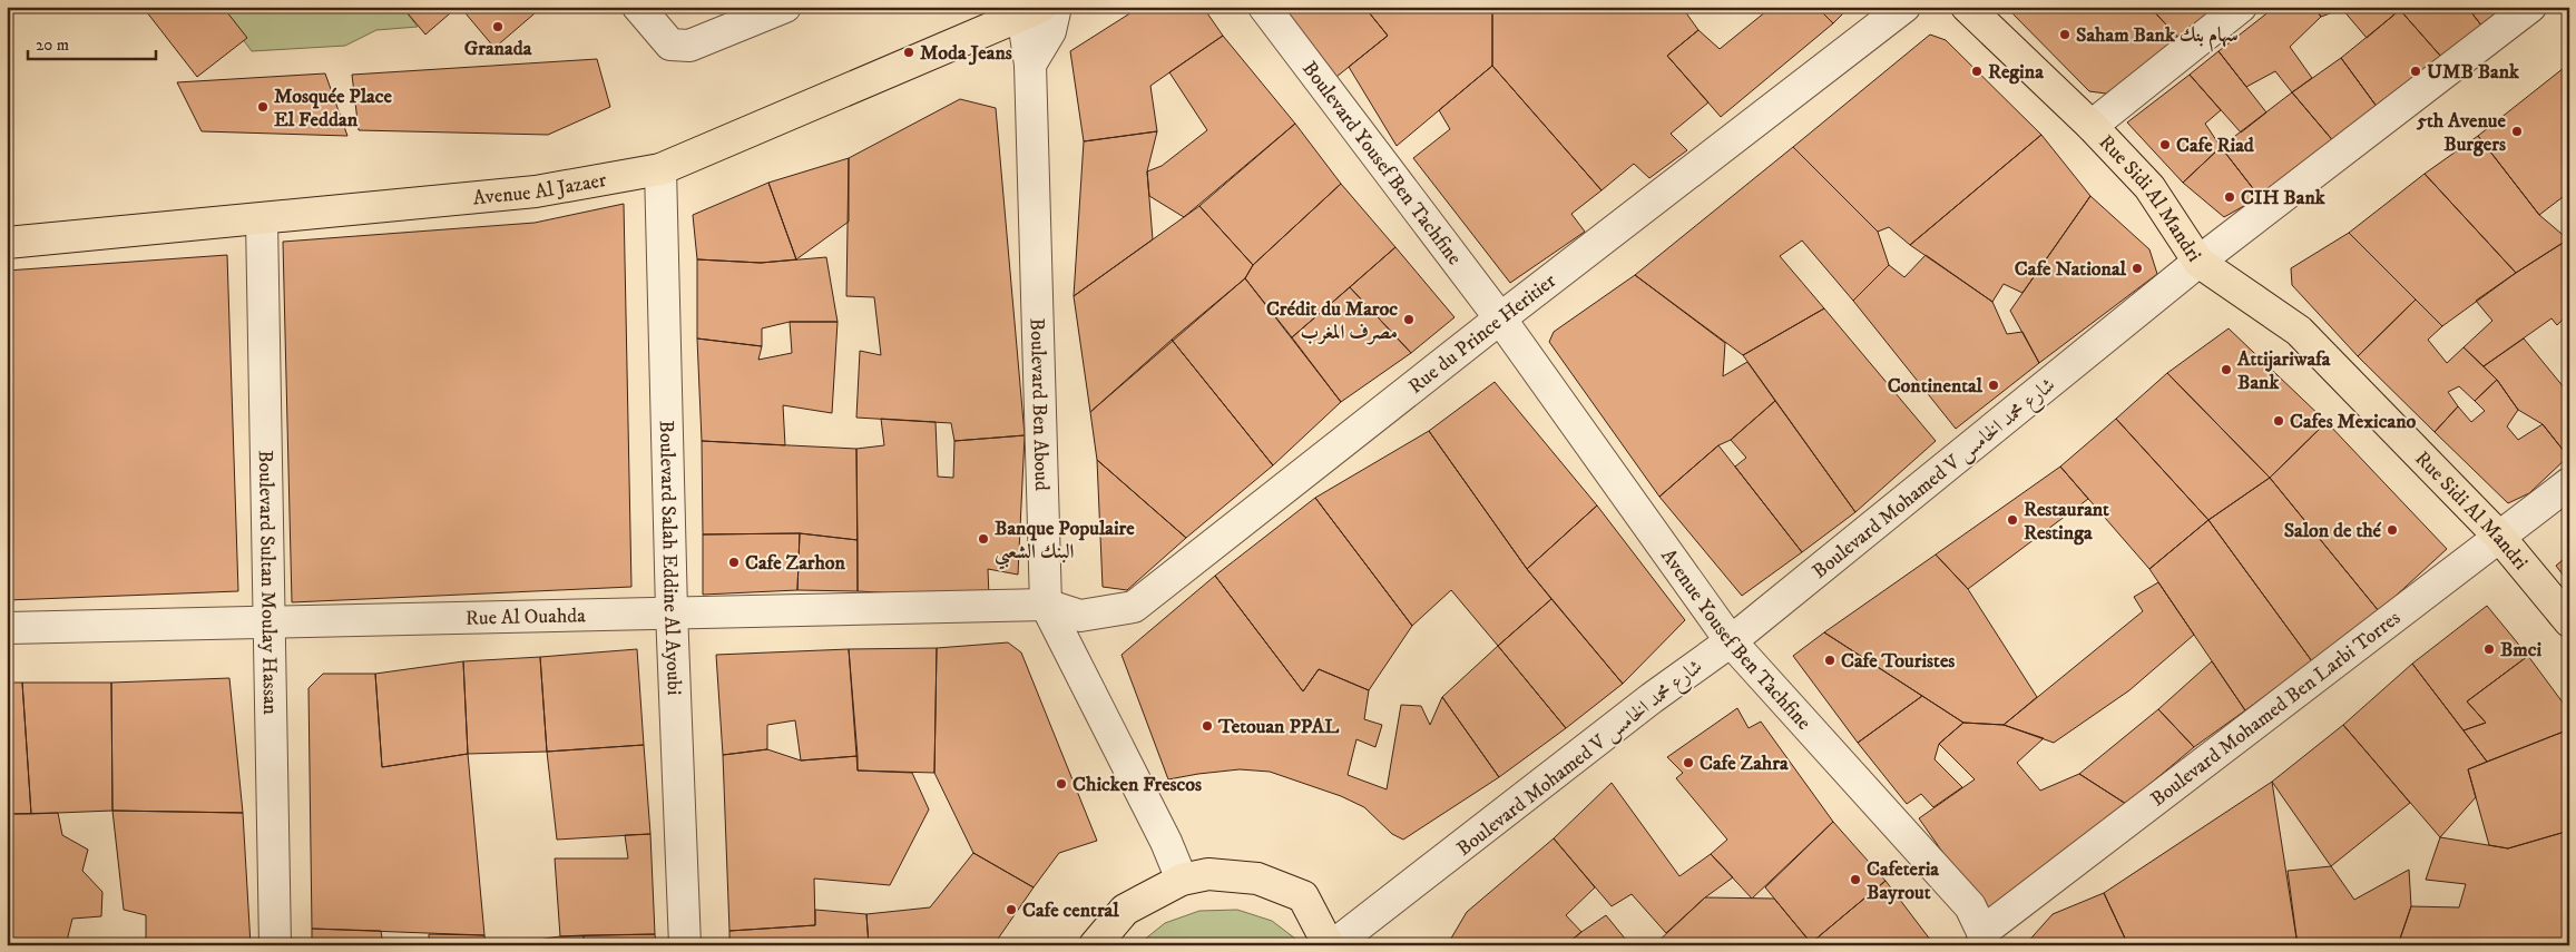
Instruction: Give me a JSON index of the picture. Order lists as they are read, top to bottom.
{
  "streets": {
    "main road": ["Avenue Al Jazaer", "Rue Sidi Al Mandri"],
    "street": [
      "Boulevard Yousef Ben Tachfine",
      "Rue du Prince Heritier",
      "Boulevard Ben Aboud",
      "Boulevard Mohamed V شارع محمد الخامس",
      "Boulevard Salah Eddine Al Ayoubi",
      "Boulevard Sultan Moulay Hassan",
      "Rue Al Ouahda",
      "Avenue Yousef Ben Tachfine",
      "Boulevard Mohamed Ben Larbi Torres"
    ]
  },
  "crossings": [
    ["Boulevard Yousef Ben Tachfine", "Rue du Prince Heritier"],
    ["Boulevard Yousef Ben Tachfine", "Avenue Yousef Ben Tachfine"],
    ["Avenue Al Jazaer", "Boulevard Ben Aboud"],
    ["Avenue Al Jazaer", "Boulevard Salah Eddine Al Ayoubi"],
    ["Avenue Al Jazaer", "Boulevard Sultan Moulay Hassan"],
    ["Rue Sidi Al Mandri", "Boulevard Mohamed V شارع محمد الخامس"],
    ["Rue Sidi Al Mandri", "Boulevard Mohamed Ben Larbi Torres"],
    ["Rue du Prince Heritier", "Boulevard Ben Aboud"],
    ["Rue du Prince Heritier", "Rue Al Ouahda"],
    ["Rue du Prince Heritier", "Avenue Yousef Ben Tachfine"],
    ["Boulevard Ben Aboud", "Rue Al Ouahda"],
    ["Boulevard Mohamed V شارع محمد الخامس", "Avenue Yousef Ben Tachfine"],
    ["Boulevard Salah Eddine Al Ayoubi", "Rue Al Ouahda"],
    ["Boulevard Sultan Moulay Hassan", "Rue Al Ouahda"],
    ["Avenue Yousef Ben Tachfine", "Boulevard Mohamed Ben Larbi Torres"]
  ],
  "places": [
    "Granada",
    "Saham Bank سهام بنك",
    "Moda Jeans",
    "Regina",
    "UMB Bank",
    "Mosquée Place El Feddan",
    "5th Avenue Burgers",
    "Cafe Riad",
    "CIH Bank",
    "Cafe National",
    "Crédit du Maroc مصرف المغرب",
    "Attijariwafa Bank",
    "Continental",
    "Cafes Mexicano",
    "Restaurant Restinga",
    "Salon de thé",
    "Banque Populaire البنك الشعبي",
    "Cafe Zarhon",
    "Bmci",
    "Cafe Touristes",
    "Tetouan PPAL",
    "Cafe Zahra",
    "Chicken Frescos",
    "Cafeteria Bayrout",
    "Cafe central"
  ],
  "scale_bar": "20 m"
}
